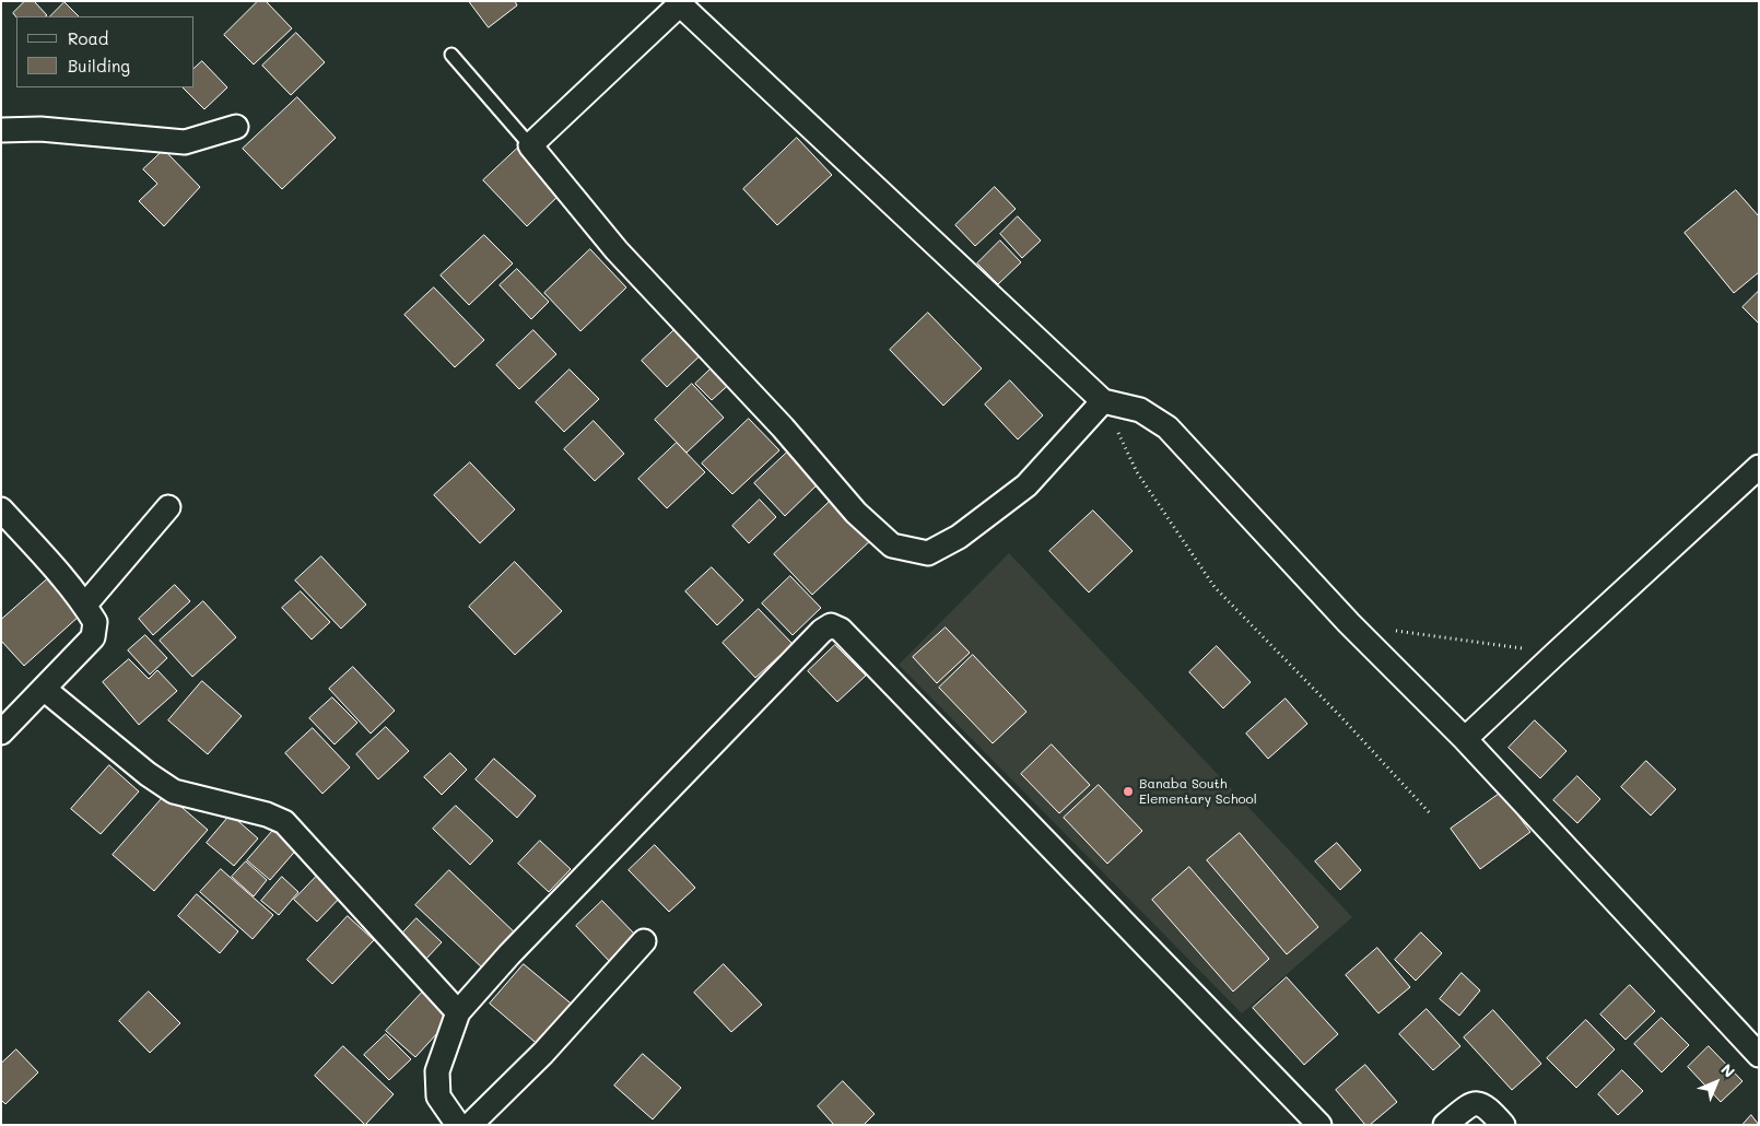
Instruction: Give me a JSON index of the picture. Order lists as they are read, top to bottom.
{
  "places": ["Banaba South Elementary School"],
  "legend": ["Road", "Building"],
  "north": "top right"
}
